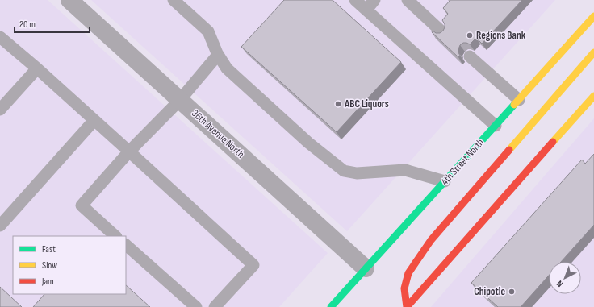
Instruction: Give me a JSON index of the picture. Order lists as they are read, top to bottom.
{
  "streets": {
    "main road": ["4th Street North"],
    "street": ["36th Avenue North"]
  },
  "crossings": [
    ["36th Avenue North", "4th Street North"]
  ],
  "places": ["Regions Bank", "ABC Liquors", "Chipotle"],
  "legend": ["Fast", "Slow", "Jam"],
  "scale_bar": "20 m",
  "north": "bottom left"
}
